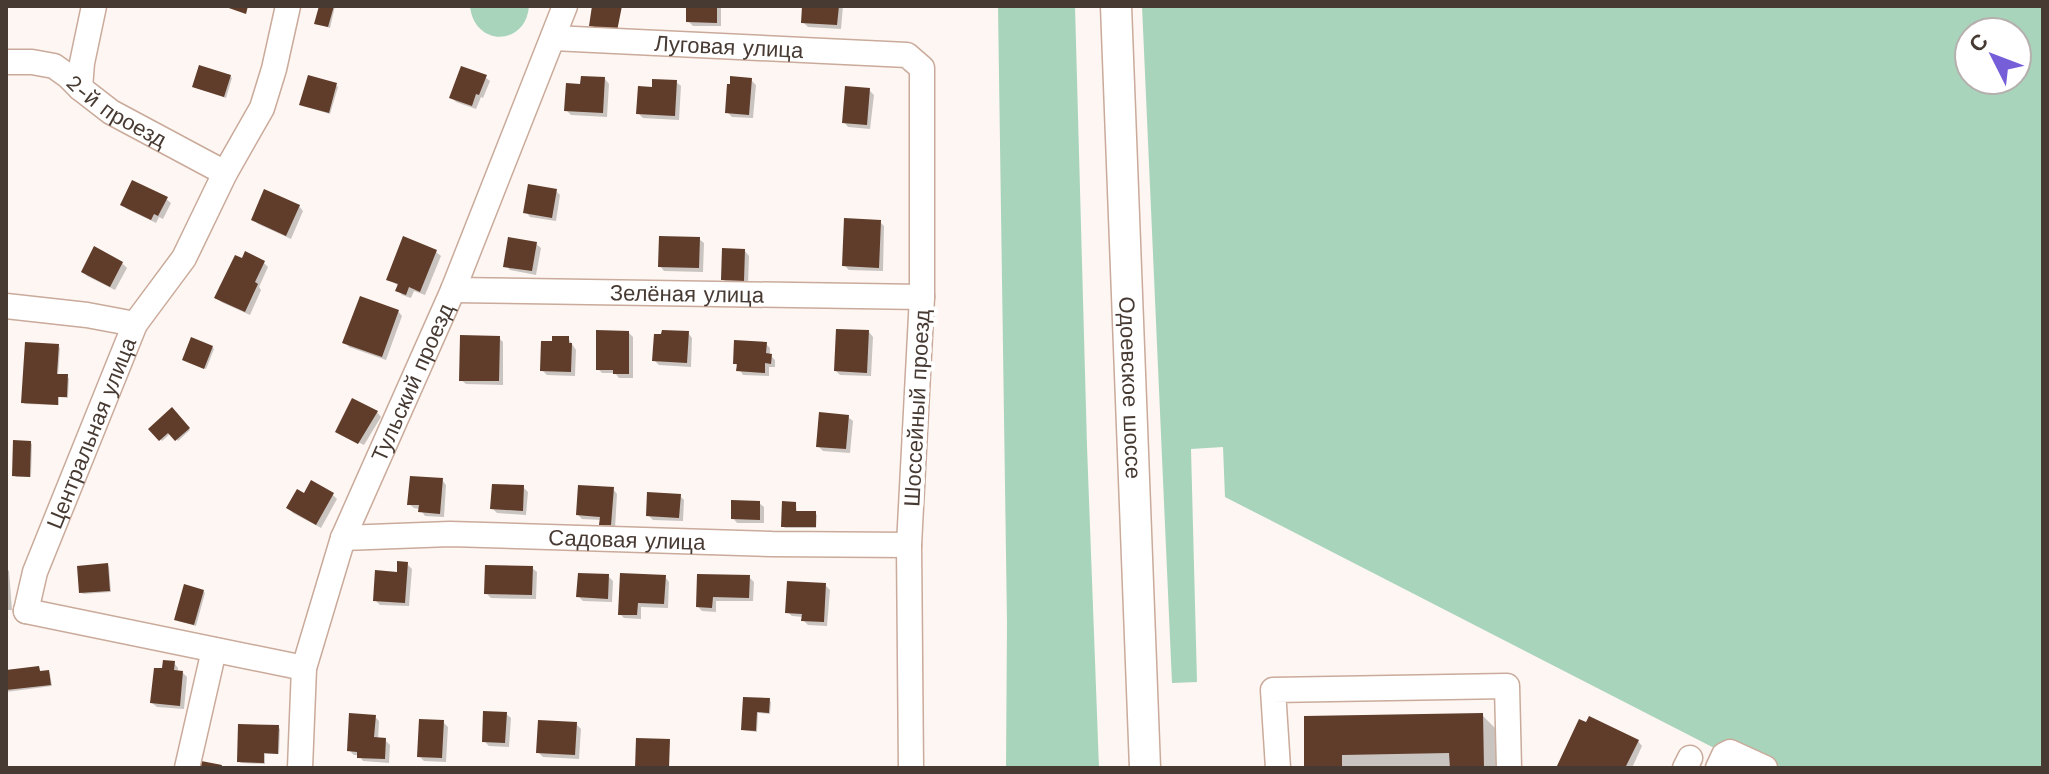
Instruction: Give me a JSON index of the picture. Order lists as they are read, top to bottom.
{
  "streets": {
    "main road": ["Одоевское шоссе"],
    "street": [
      "Луговая улица",
      "2-й проезд",
      "Зелёная улица",
      "Тульский проезд",
      "Шоссейный проезд",
      "Центральная улица",
      "Садовая улица"
    ]
  },
  "crossings": [
    ["Луговая улица", "Тульский проезд"],
    ["Луговая улица", "Шоссейный проезд"],
    ["2-й проезд", "Центральная улица"],
    ["Зелёная улица", "Тульский проезд"],
    ["Зелёная улица", "Шоссейный проезд"],
    ["Тульский проезд", "Центральная улица"],
    ["Тульский проезд", "Садовая улица"],
    ["Шоссейный проезд", "Садовая улица"]
  ],
  "north": "top left"
}
